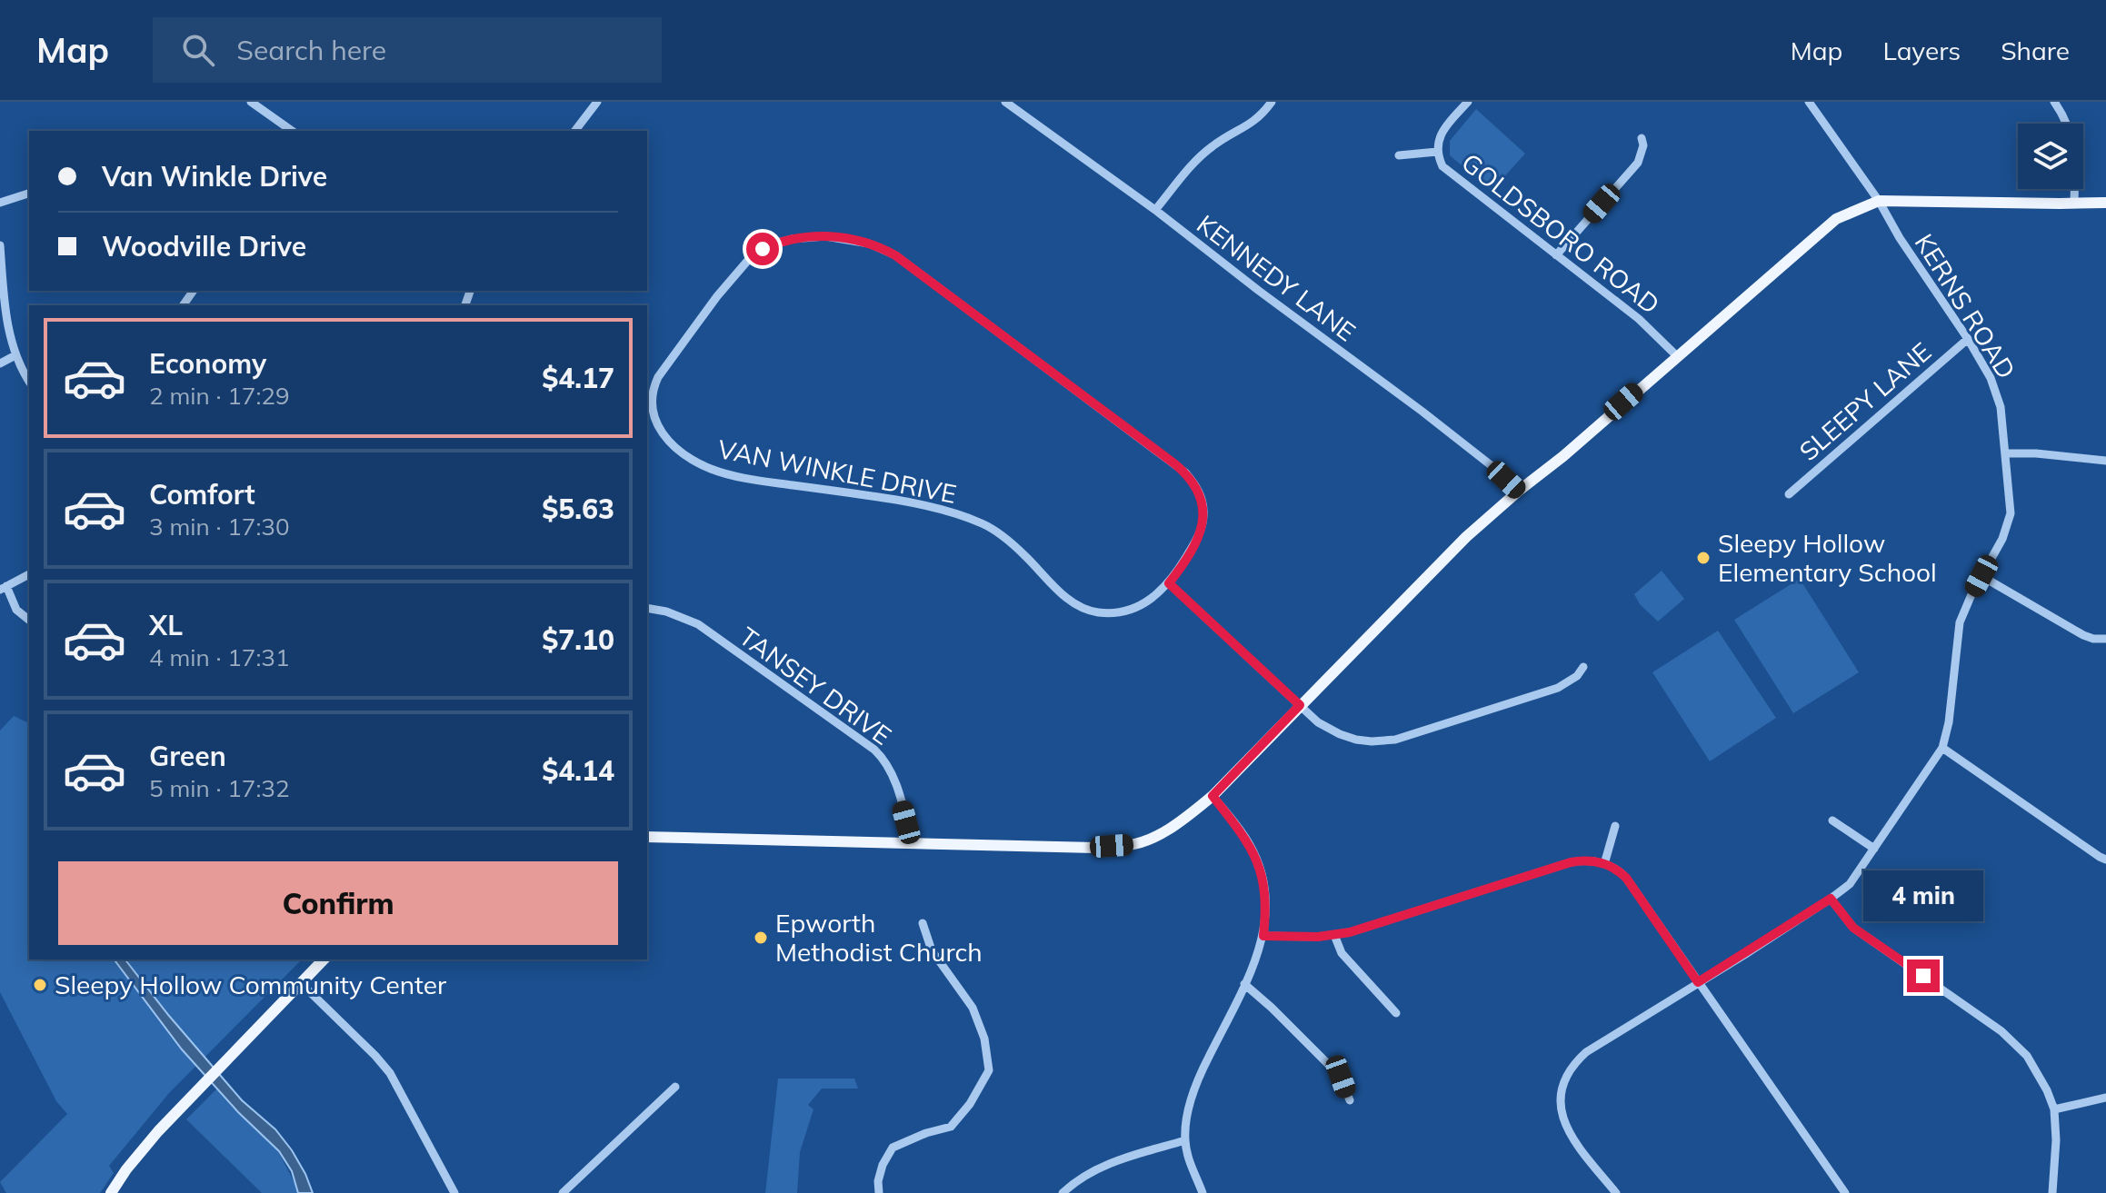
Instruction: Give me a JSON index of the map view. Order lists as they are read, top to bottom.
{
  "streets": {
    "street": [
      "GOLDSBORO ROAD",
      "KENNEDY LANE",
      "KERNS ROAD",
      "SLEEPY LANE",
      "VAN WINKLE DRIVE",
      "TANSEY DRIVE"
    ]
  },
  "crossings": [
    ["KERNS ROAD", "SLEEPY LANE"]
  ],
  "places": ["Sleepy Hollow Elementary School", "Epworth Methodist Church", "Sleepy Hollow Community Center"],
  "page": {
    "header": "Map",
    "search": "Search here",
    "nav": ["Map", "Layers", "Share"],
    "banner": ["Van Winkle Drive", "Woodville Drive"],
    "list": [
      {
        "name": "Economy",
        "note": "2 min · 17:29",
        "value": "$4.17"
      },
      {
        "name": "Comfort",
        "note": "3 min · 17:30",
        "value": "$5.63"
      },
      {
        "name": "XL",
        "note": "4 min · 17:31",
        "value": "$7.10"
      },
      {
        "name": "Green",
        "note": "5 min · 17:32",
        "value": "$4.14"
      }
    ],
    "buttons": "Confirm",
    "bubble": "4 min"
  }
}
